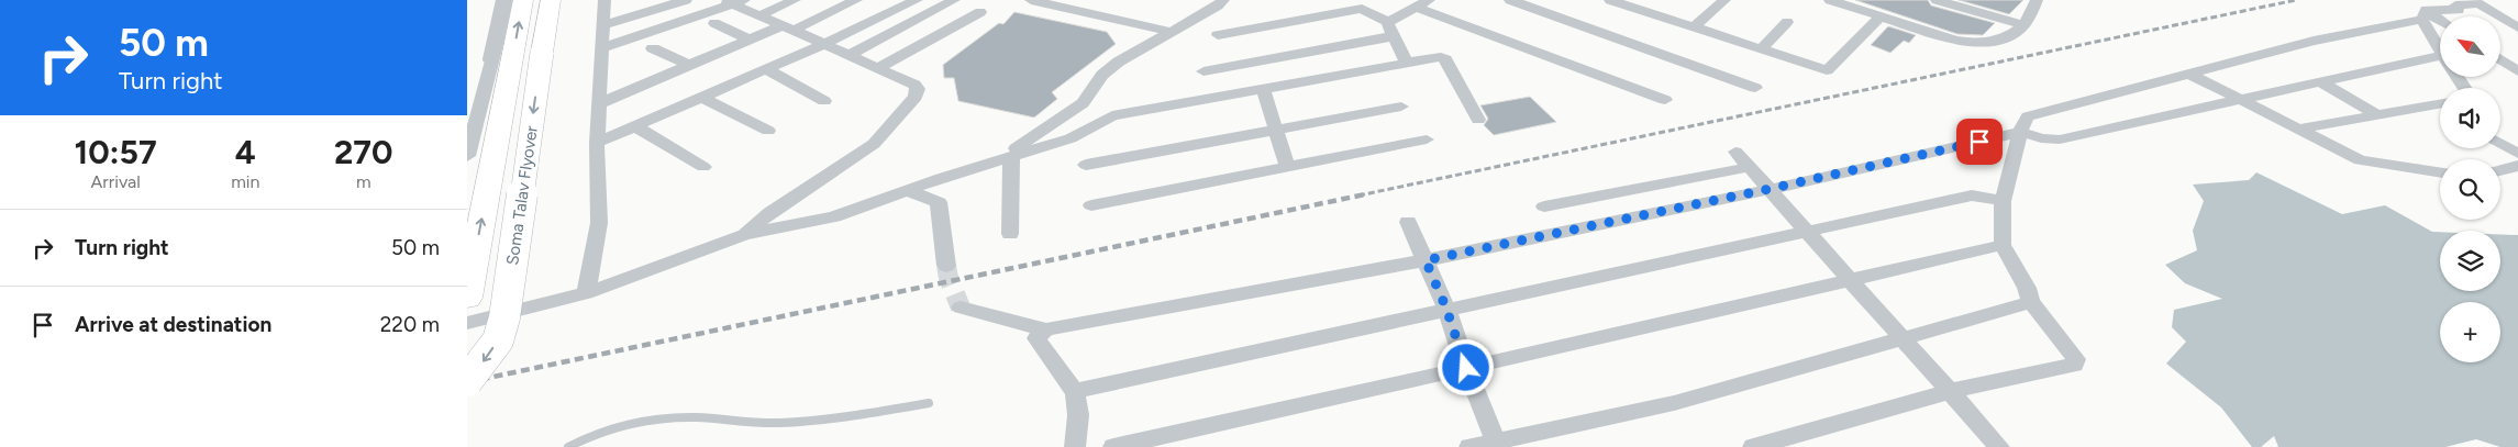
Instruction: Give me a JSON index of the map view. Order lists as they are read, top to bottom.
{
  "streets": {
    "main road": ["Soma Talav Flyover"]
  },
  "north": "top left",
  "page": {
    "turn": ["50 m", "Turn right"],
    "map_buttons": "+",
    "eta": [
      "10:57",
      "Arrival",
      "4",
      "min",
      "270",
      "m"
    ],
    "list": [
      {
        "name": "Turn right",
        "value": "50 m"
      },
      {
        "name": "Arrive at destination",
        "value": "220 m"
      }
    ]
  }
}
